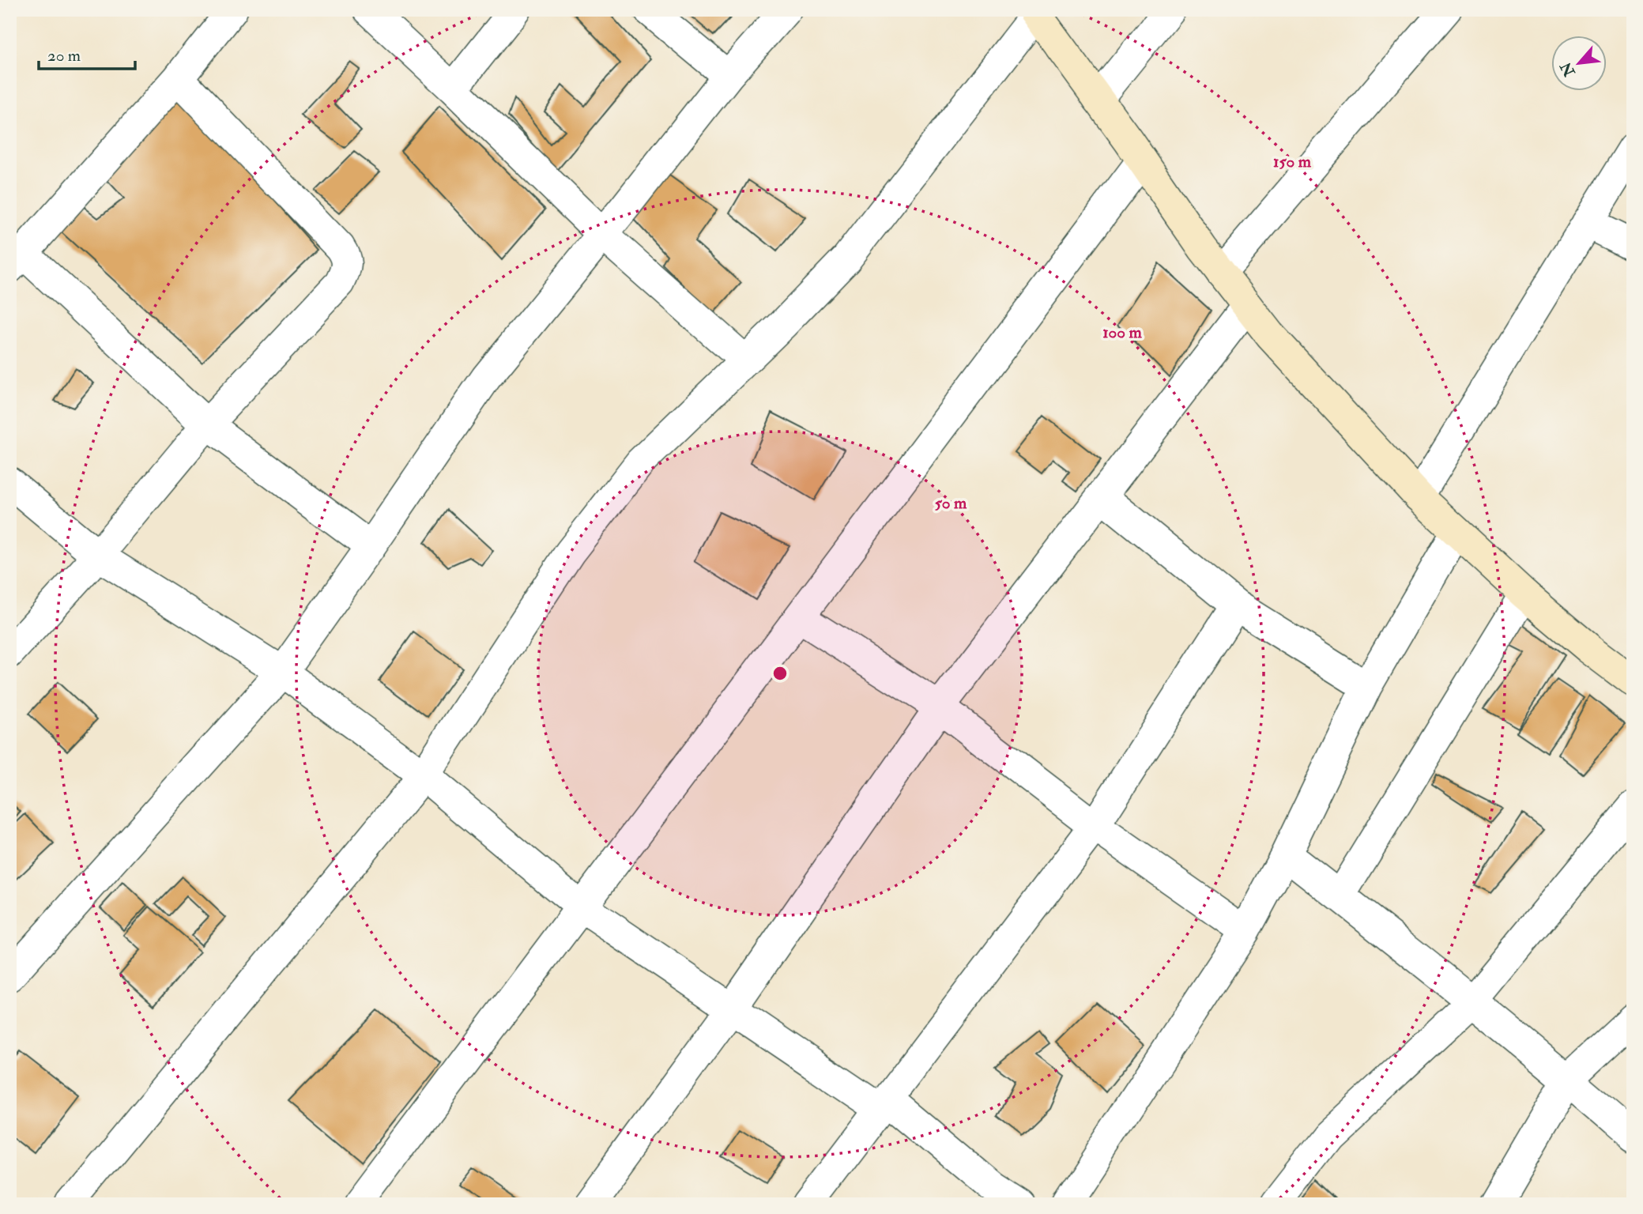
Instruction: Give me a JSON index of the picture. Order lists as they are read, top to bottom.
{
  "scale_bar": "20 m",
  "north": "bottom left",
  "rings": ["150 m", "100 m", "50 m"]
}
